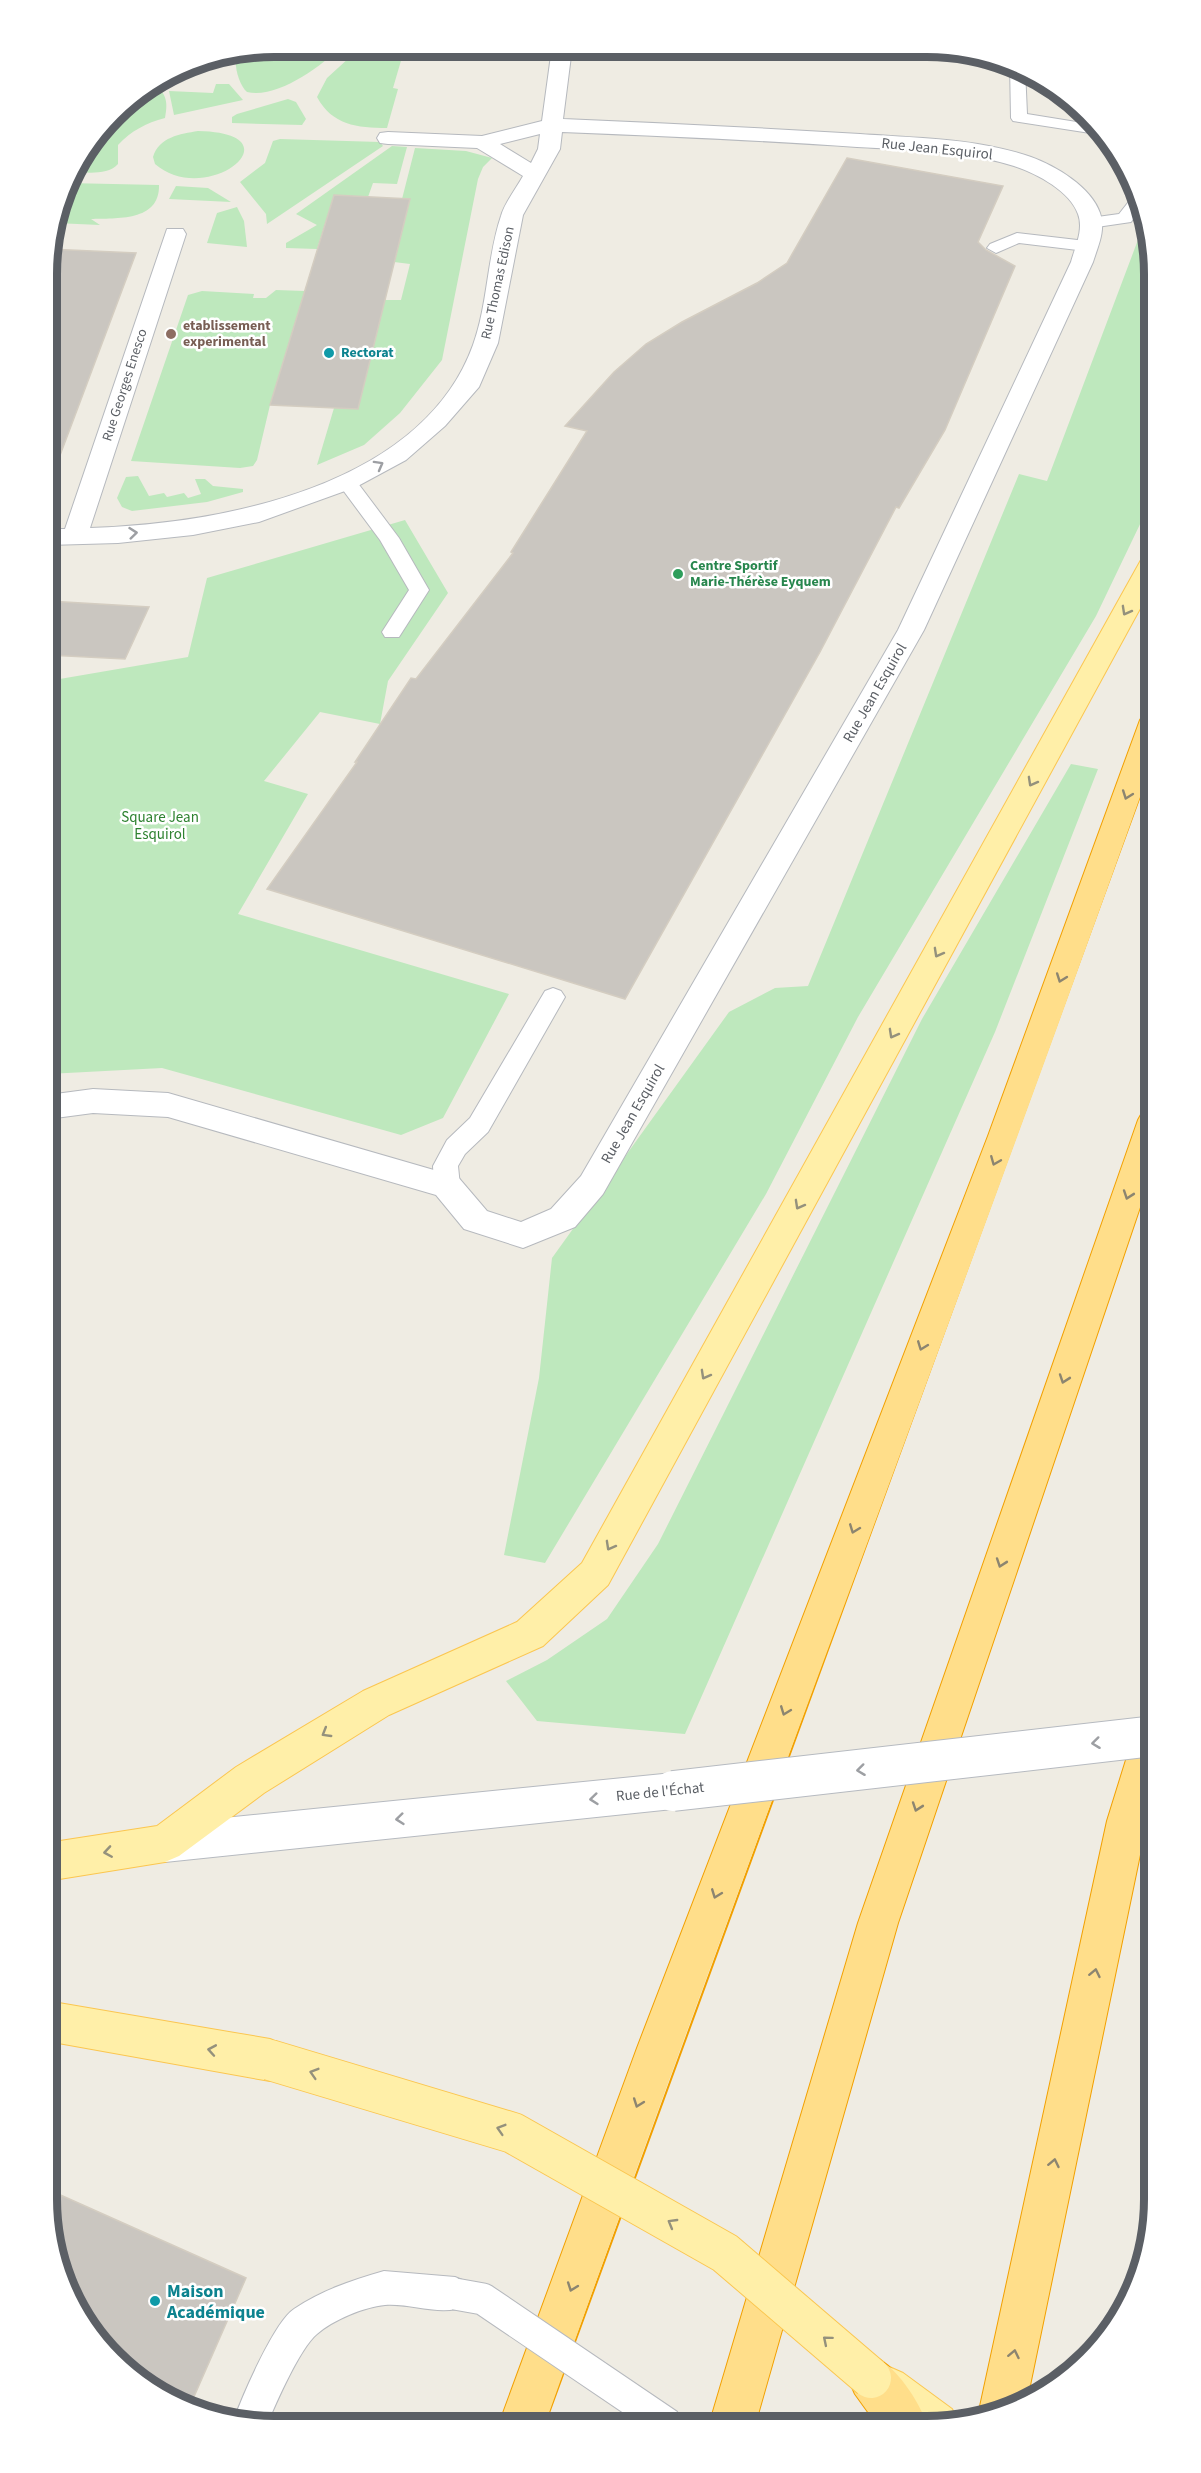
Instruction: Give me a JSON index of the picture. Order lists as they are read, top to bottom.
{
  "streets": {
    "street": [
      "Rue Jean Esquirol",
      "Rue Thomas Edison",
      "Rue Georges Enesco",
      "Rue de l'Échat"
    ]
  },
  "crossings": [
    ["Rue Jean Esquirol", "Rue Thomas Edison"],
    ["Rue Thomas Edison", "Rue Georges Enesco"]
  ],
  "one_way": ["Rue Thomas Edison", "Rue de l'Échat"],
  "parks": ["Square Jean Esquirol"],
  "places": [
    "etablissement experimental",
    "Rectorat",
    "Centre Sportif Marie-Thérèse Eyquem",
    "Maison Académique"
  ]
}
